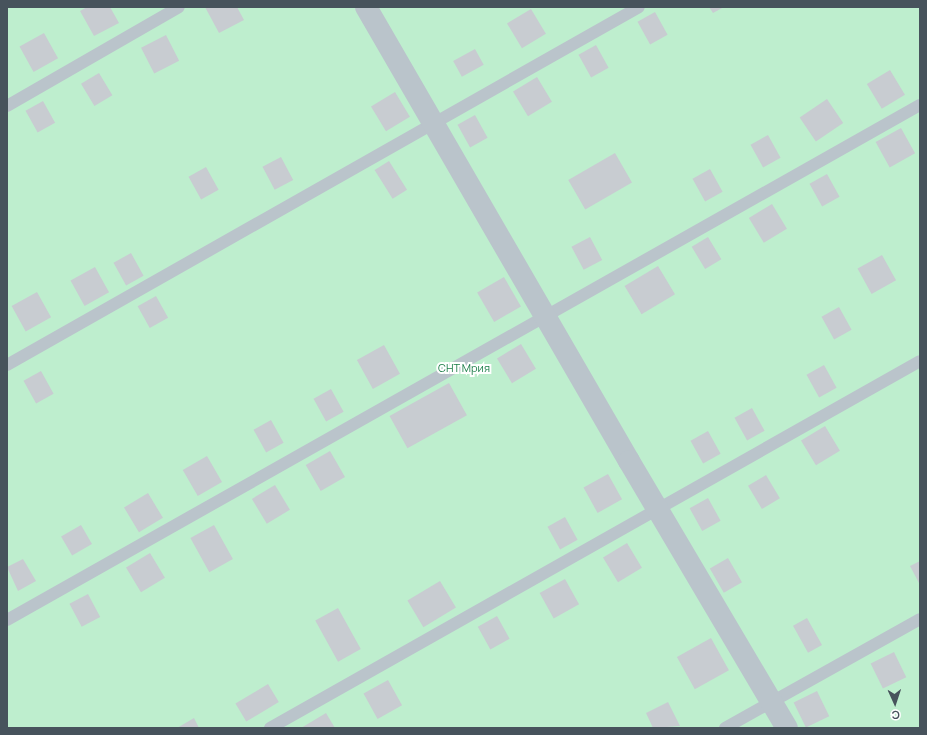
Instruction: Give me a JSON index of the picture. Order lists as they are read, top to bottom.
{
  "parks": ["СНТ Мрия"],
  "north": "bottom"
}
